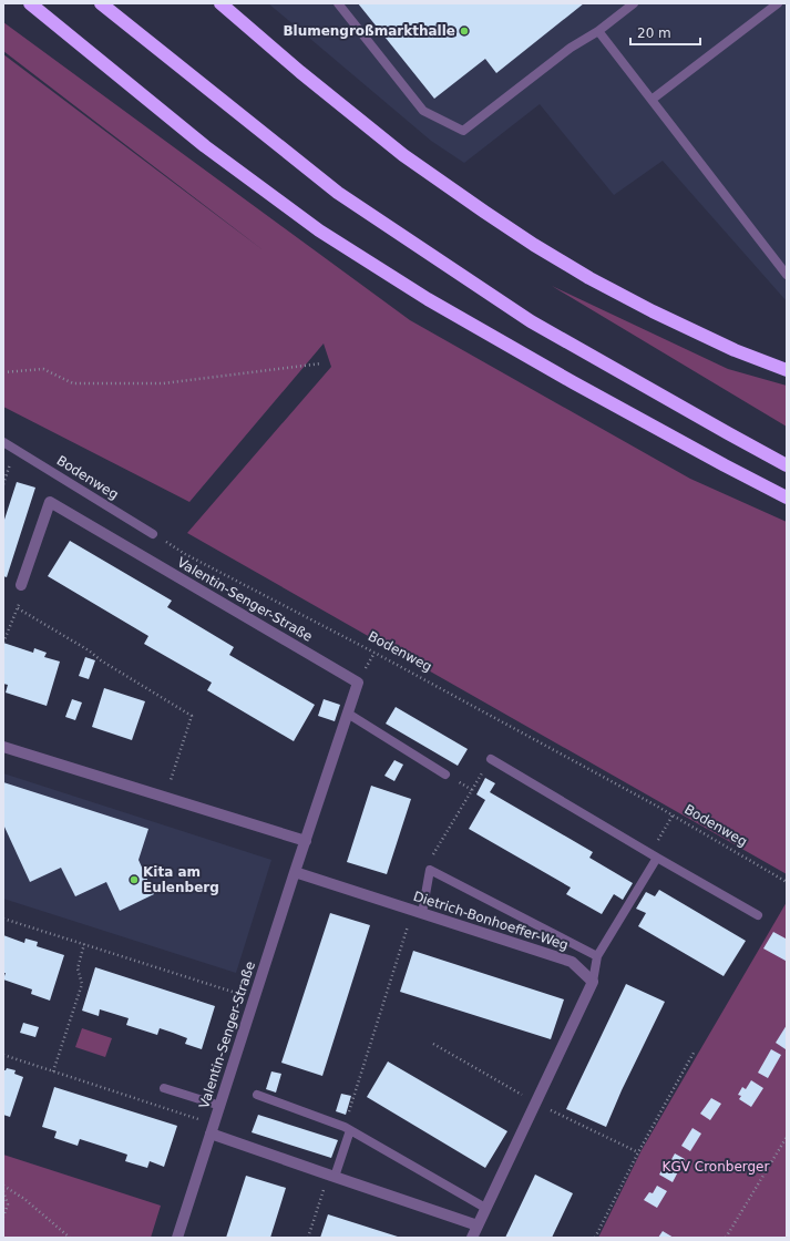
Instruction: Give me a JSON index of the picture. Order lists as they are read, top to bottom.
{
  "streets": {
    "street": ["Valentin-Senger-Straße", "Dietrich-Bonhoeffer-Weg"],
    "lane": ["Bodenweg"]
  },
  "crossings": [
    ["Valentin-Senger-Straße", "Dietrich-Bonhoeffer-Weg"]
  ],
  "parks": ["KGV Cronberger"],
  "places": ["Blumengroßmarkthalle", "Kita am Eulenberg"],
  "scale_bar": "20 m"
}
